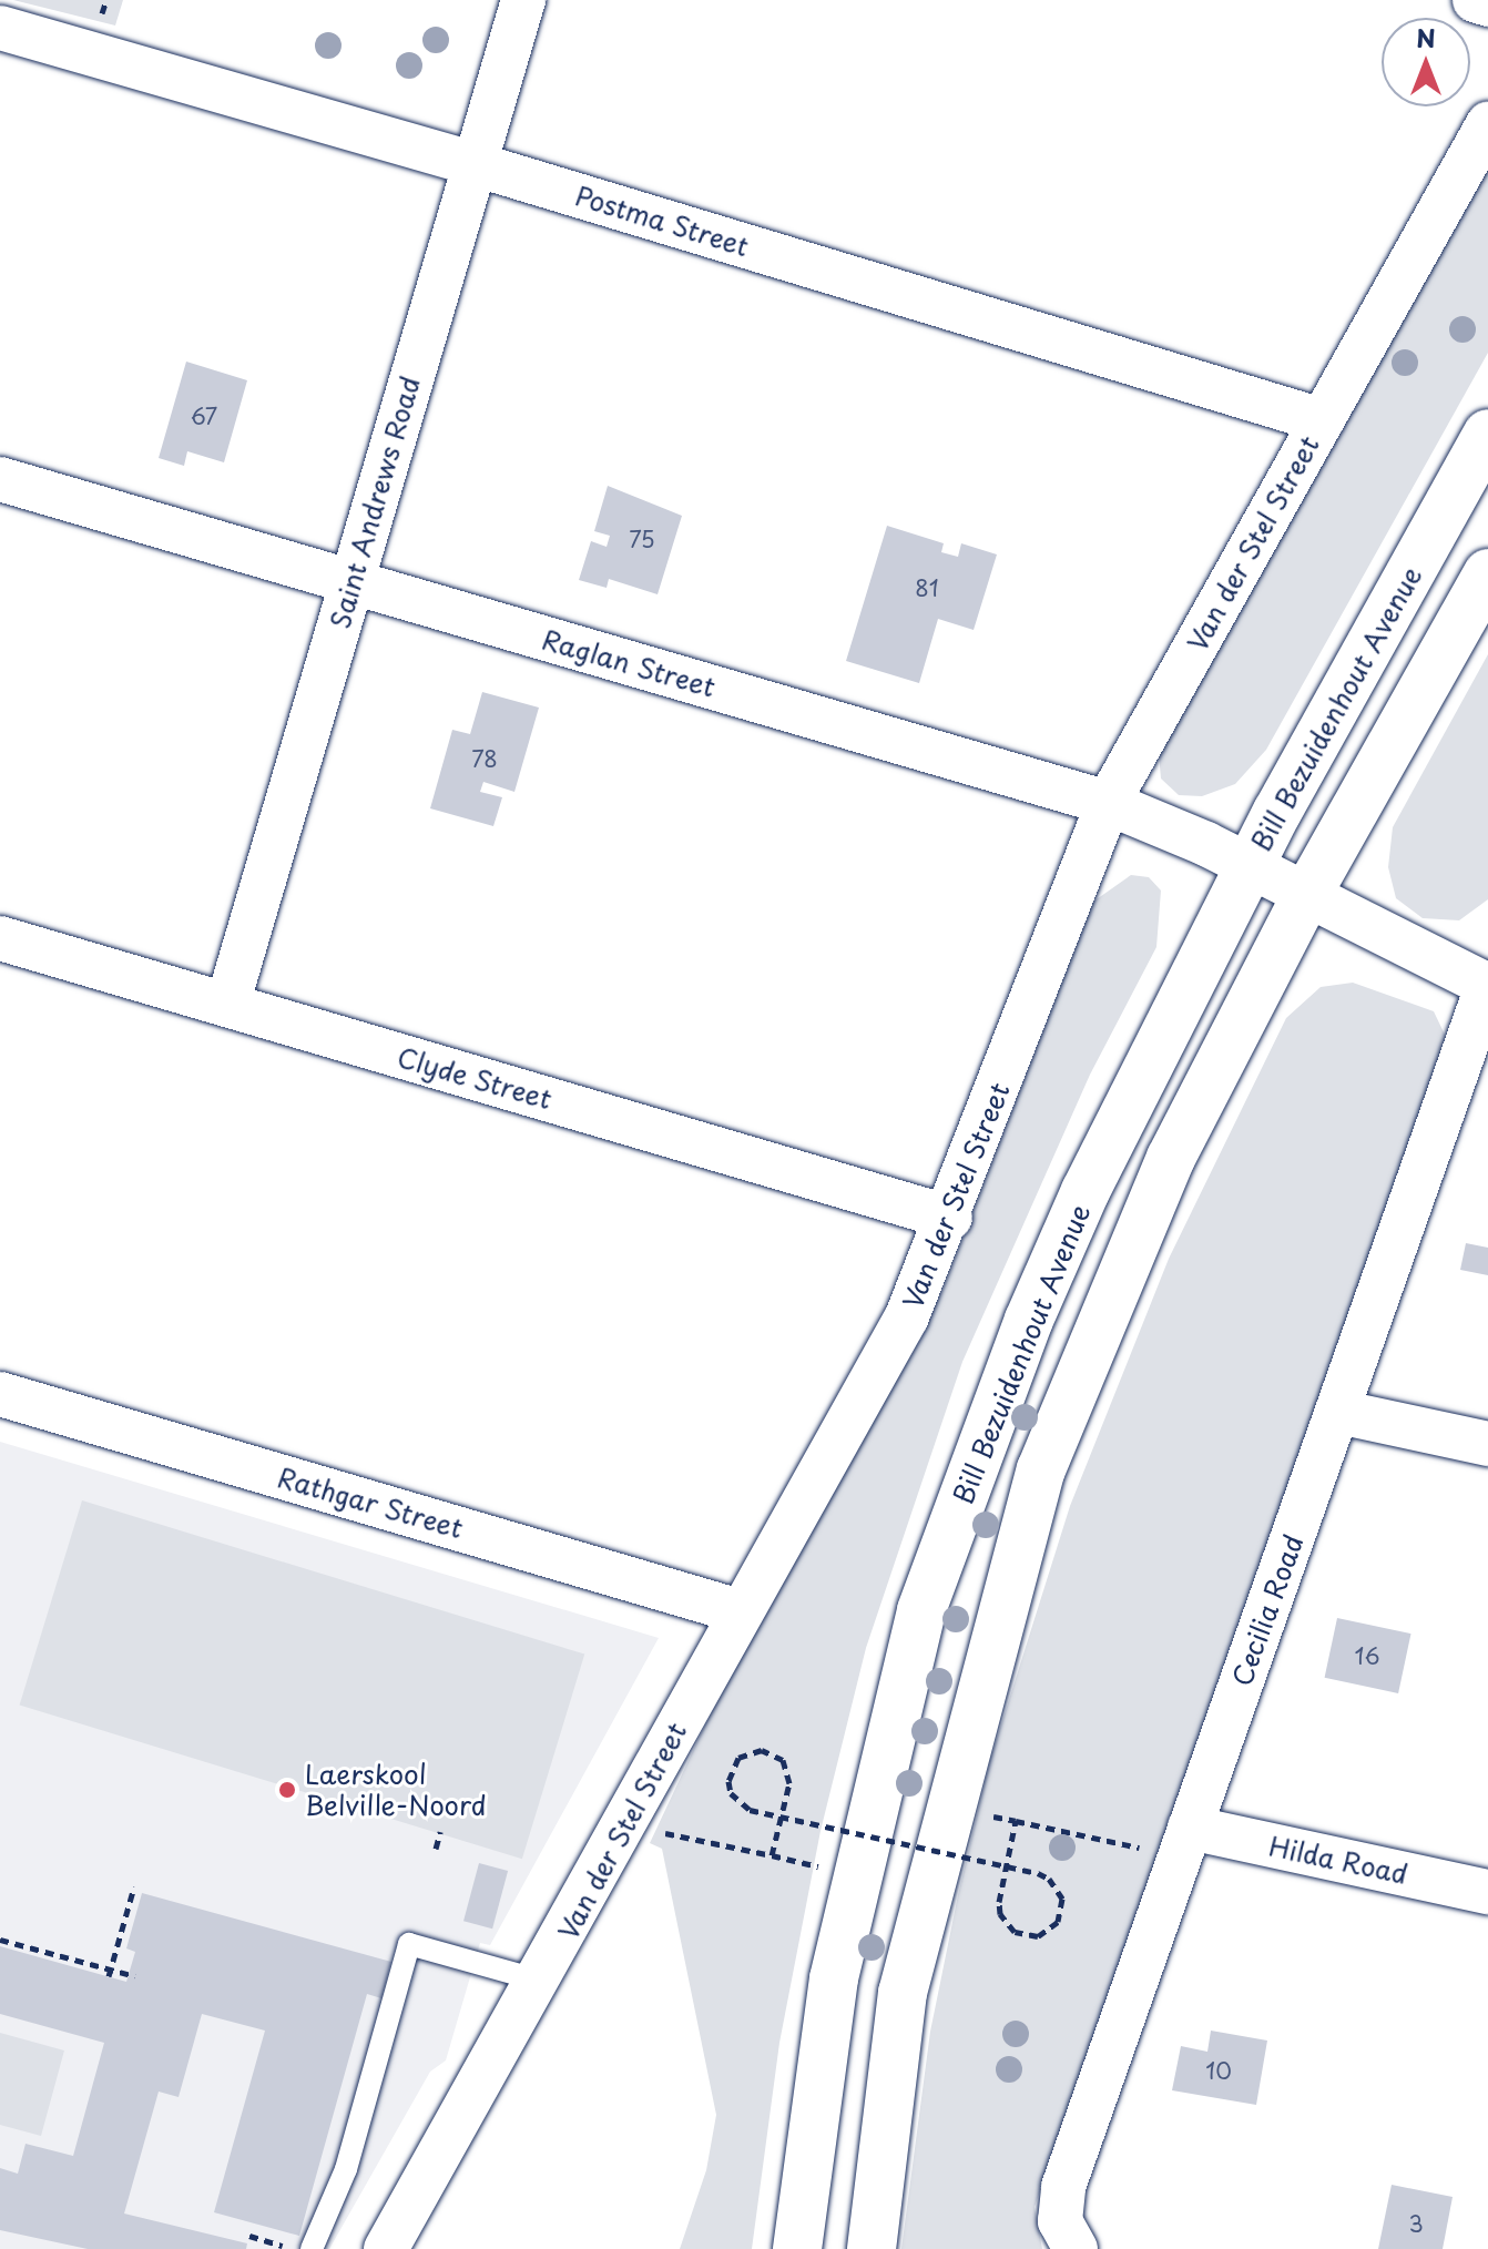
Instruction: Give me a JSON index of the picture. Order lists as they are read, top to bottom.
{
  "streets": {
    "main road": ["Bill Bezuidenhout Avenue"],
    "street": [
      "Postma Street",
      "Saint Andrews Road",
      "Van der Stel Street",
      "Raglan Street",
      "Clyde Street",
      "Rathgar Street",
      "Cecilia Road",
      "Hilda Road"
    ]
  },
  "crossings": [
    ["Postma Street", "Saint Andrews Road"],
    ["Postma Street", "Van der Stel Street"],
    ["Saint Andrews Road", "Raglan Street"],
    ["Saint Andrews Road", "Clyde Street"],
    ["Van der Stel Street", "Raglan Street"],
    ["Van der Stel Street", "Clyde Street"],
    ["Van der Stel Street", "Rathgar Street"],
    ["Raglan Street", "Bill Bezuidenhout Avenue"],
    ["Raglan Street", "Cecilia Road"],
    ["Cecilia Road", "Hilda Road"]
  ],
  "places": ["Laerskool Belville-Noord"],
  "house_numbers": [
    "67",
    "75",
    "81",
    "78",
    "16",
    "10",
    "3"
  ],
  "north": "top"
}
